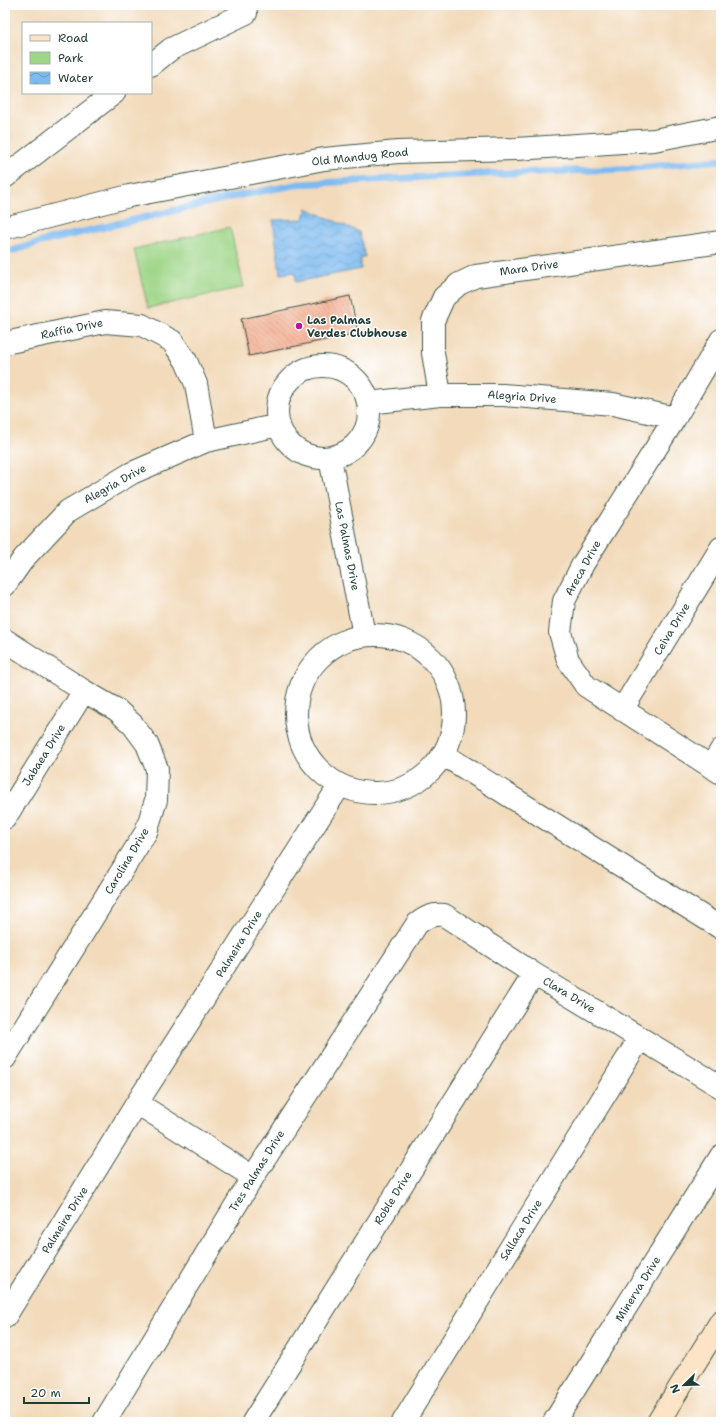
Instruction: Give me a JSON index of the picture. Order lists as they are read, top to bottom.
{
  "streets": {
    "street": [
      "Old Mandug Road",
      "Mara Drive",
      "Raffia Drive",
      "Alegria Drive",
      "Las Palmas Drive",
      "Areca Drive",
      "Ceiva Drive",
      "Jabaea Drive",
      "Carolina Drive",
      "Palmeira Drive",
      "Clara Drive",
      "Tres Palmas Drive",
      "Roble Drive",
      "Sallaca Drive",
      "Minerva Drive"
    ]
  },
  "crossings": [
    ["Mara Drive", "Alegria Drive"],
    ["Raffia Drive", "Alegria Drive"],
    ["Alegria Drive", "Las Palmas Drive"],
    ["Alegria Drive", "Areca Drive"],
    ["Areca Drive", "Ceiva Drive"],
    ["Jabaea Drive", "Carolina Drive"],
    ["Clara Drive", "Tres Palmas Drive"],
    ["Clara Drive", "Roble Drive"],
    ["Clara Drive", "Sallaca Drive"]
  ],
  "places": ["Las Palmas Verdes Clubhouse"],
  "legend": ["Road", "Park", "Water"],
  "scale_bar": "20 m",
  "north": "bottom left"
}
